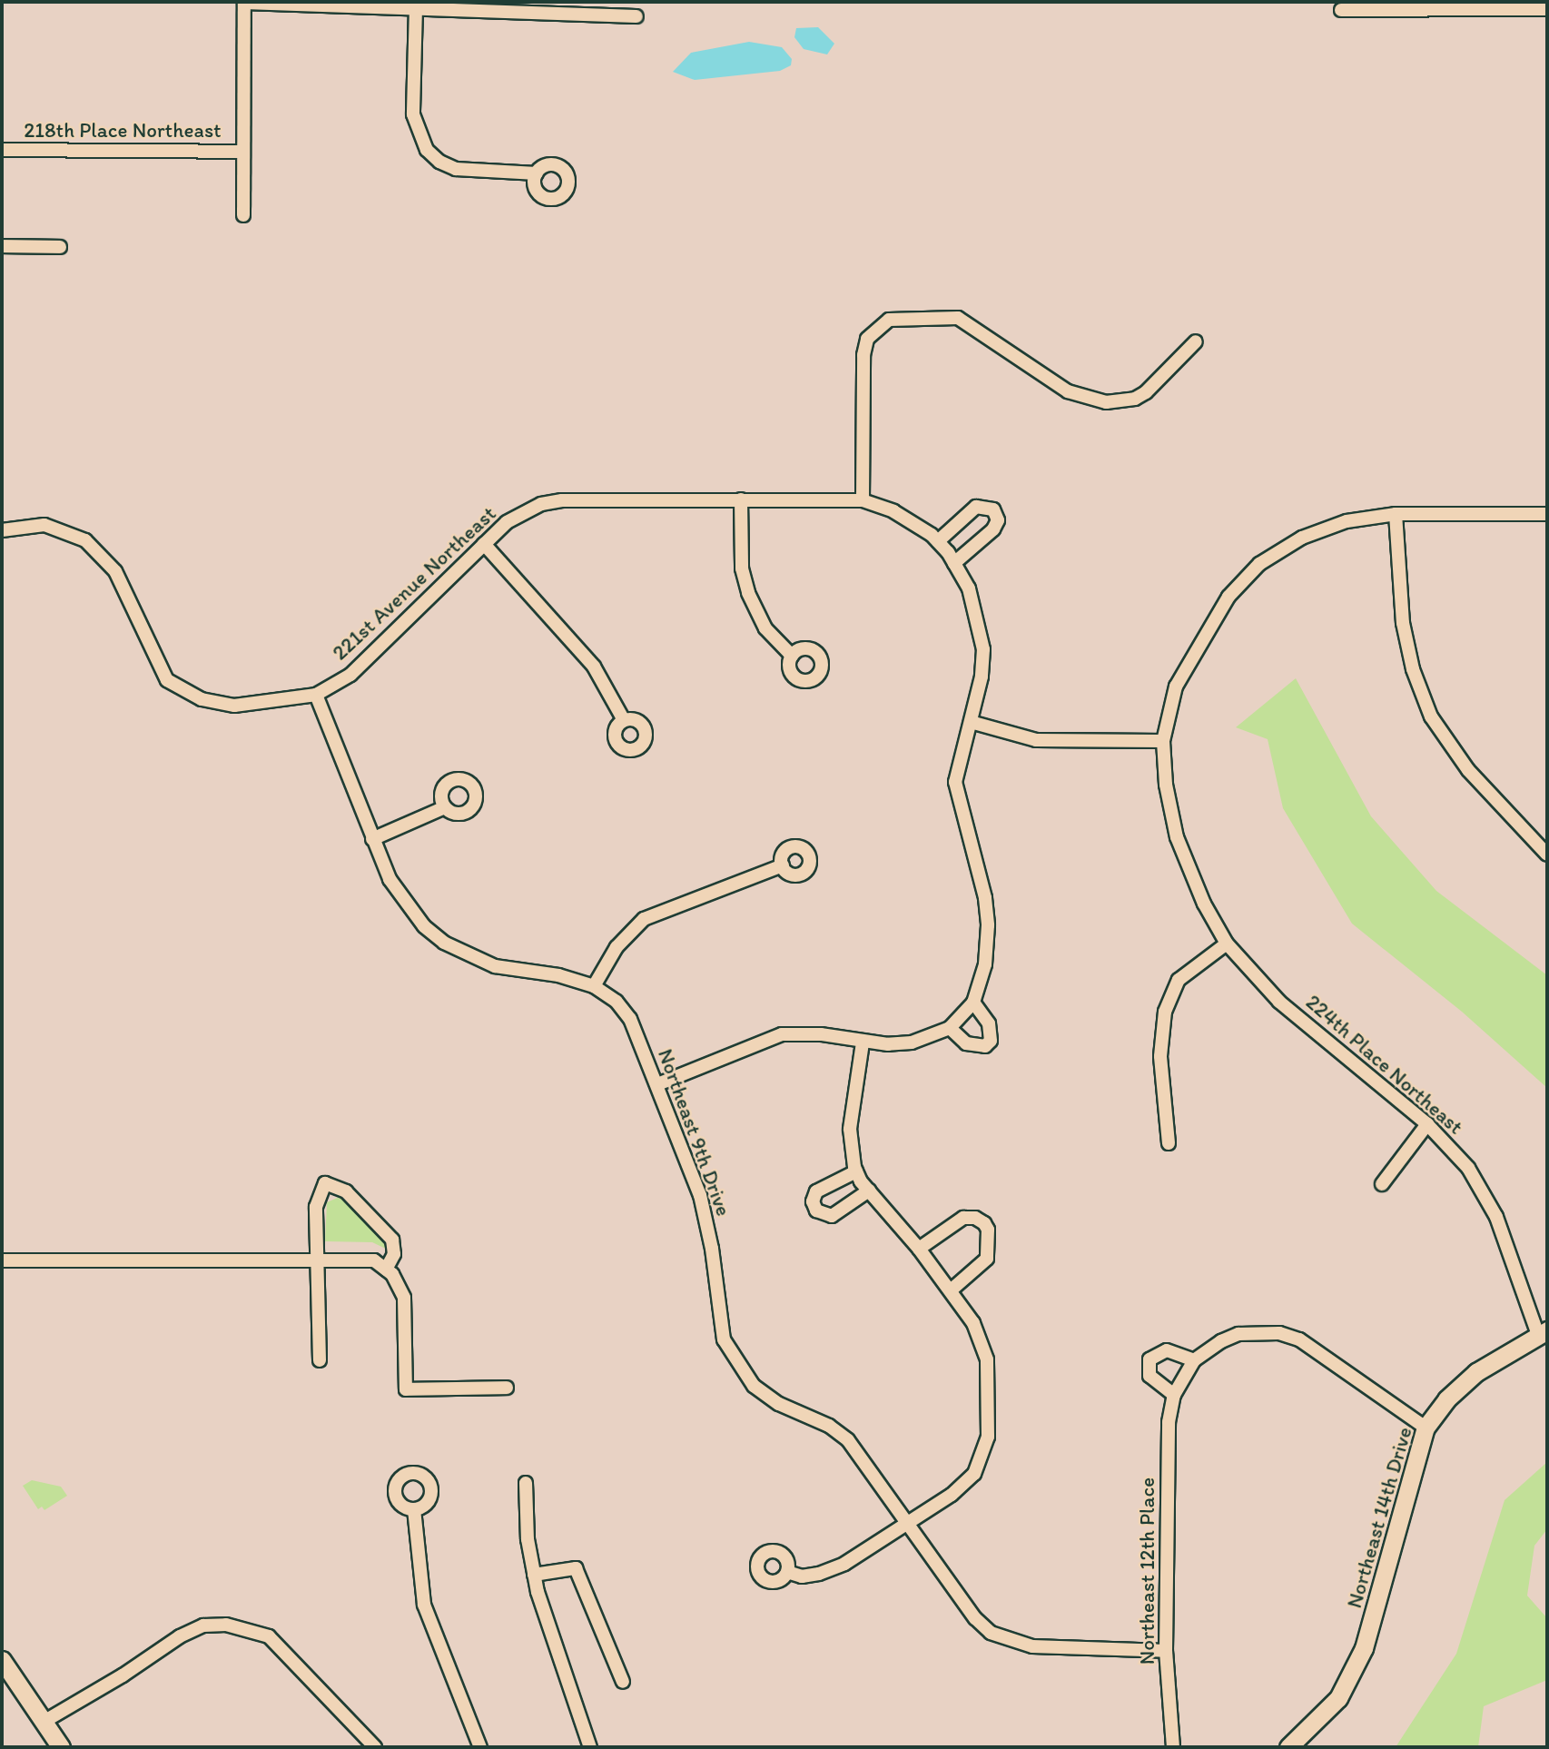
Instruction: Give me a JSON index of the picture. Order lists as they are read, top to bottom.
{
  "streets": {
    "street": [
      "218th Place Northeast",
      "221st Avenue Northeast",
      "224th Place Northeast",
      "Northeast 9th Drive",
      "Northeast 14th Drive",
      "Northeast 12th Place"
    ]
  },
  "crossings": [
    ["221st Avenue Northeast", "Northeast 9th Drive"],
    ["224th Place Northeast", "Northeast 14th Drive"],
    ["Northeast 9th Drive", "Northeast 12th Place"]
  ]
}
